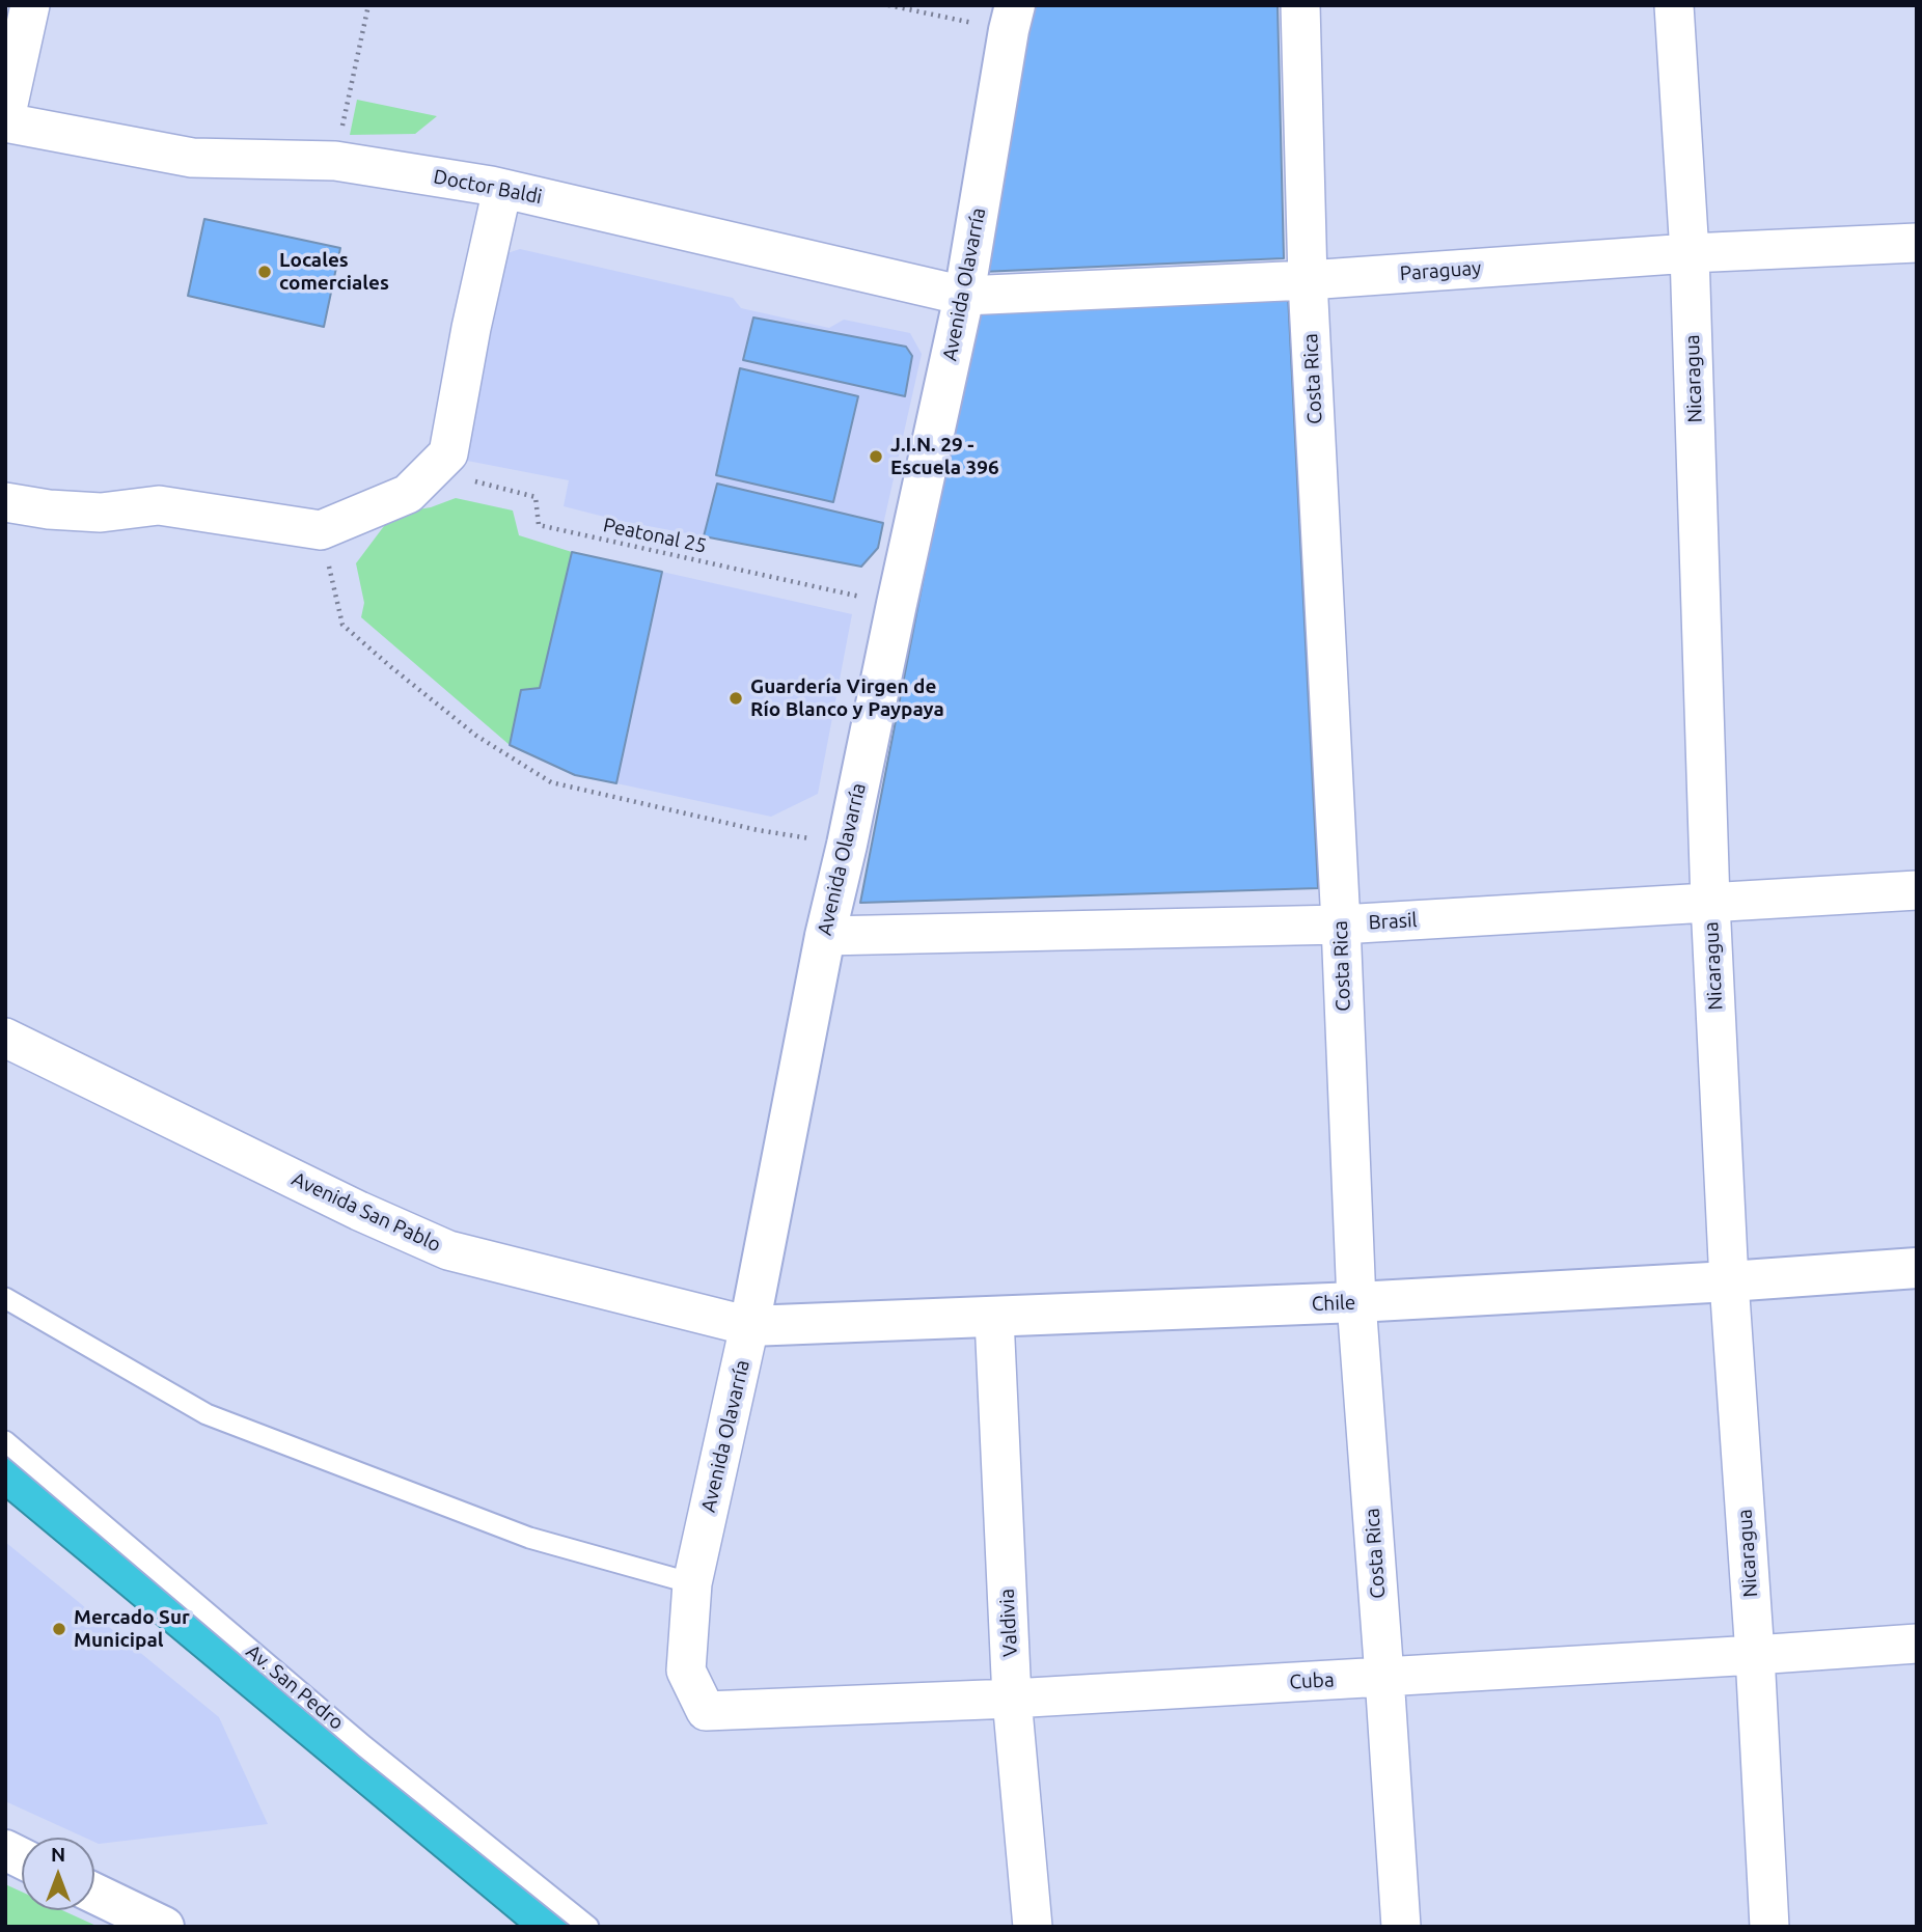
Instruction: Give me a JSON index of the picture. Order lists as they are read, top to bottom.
{
  "streets": {
    "street": [
      "Doctor Baldi",
      "Paraguay",
      "Avenida Olavarría",
      "Costa Rica",
      "Nicaragua",
      "Brasil",
      "Avenida San Pablo",
      "Chile",
      "Valdivia",
      "Cuba"
    ],
    "lane": ["Av. San Pedro"],
    "path": ["Peatonal 25"]
  },
  "crossings": [
    ["Doctor Baldi", "Paraguay"],
    ["Doctor Baldi", "Avenida Olavarría"],
    ["Paraguay", "Avenida Olavarría"],
    ["Paraguay", "Costa Rica"],
    ["Paraguay", "Nicaragua"],
    ["Avenida Olavarría", "Peatonal 25"],
    ["Avenida Olavarría", "Brasil"],
    ["Avenida Olavarría", "Avenida San Pablo"],
    ["Avenida Olavarría", "Chile"],
    ["Avenida Olavarría", "Cuba"],
    ["Costa Rica", "Brasil"],
    ["Costa Rica", "Chile"],
    ["Costa Rica", "Cuba"],
    ["Nicaragua", "Brasil"],
    ["Nicaragua", "Chile"],
    ["Nicaragua", "Cuba"],
    ["Avenida San Pablo", "Chile"],
    ["Chile", "Valdivia"],
    ["Valdivia", "Cuba"]
  ],
  "places": [
    "Locales comerciales",
    "J.I.N. 29 - Escuela 396",
    "Guardería Virgen de Río Blanco y Paypaya",
    "Mercado Sur Municipal"
  ],
  "north": "top"
}
